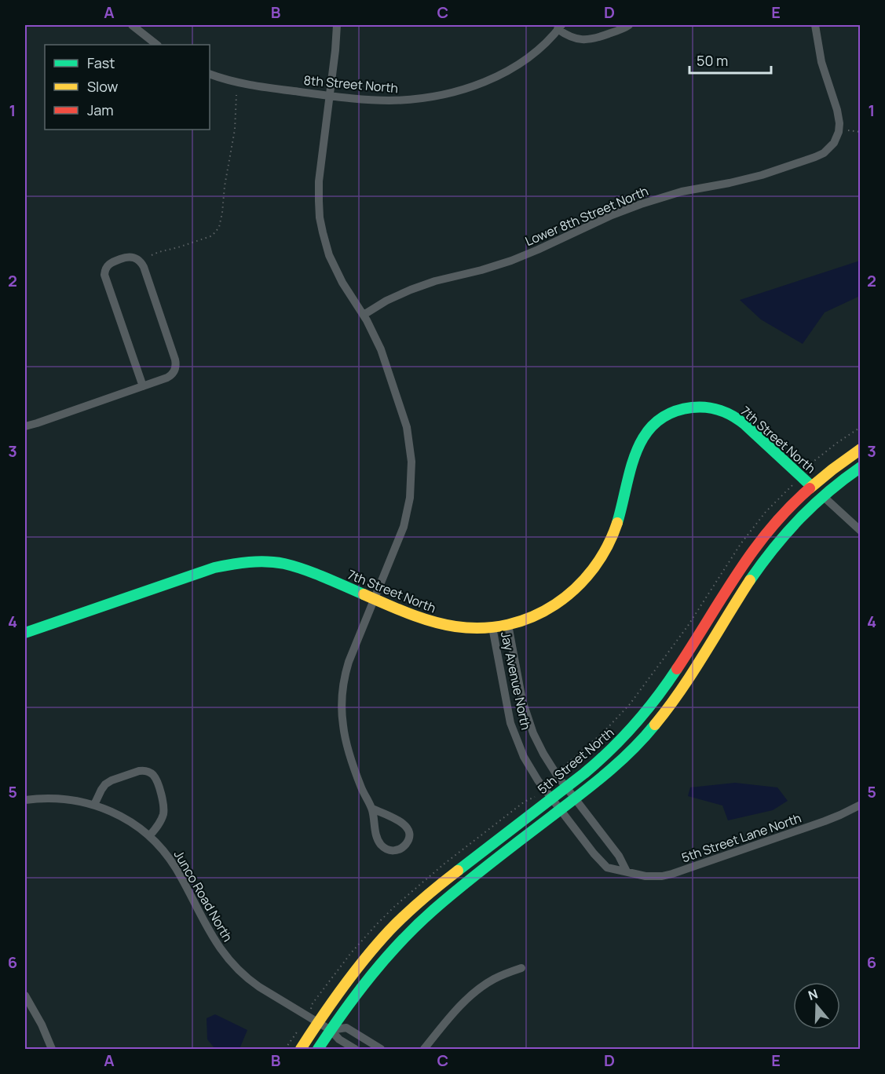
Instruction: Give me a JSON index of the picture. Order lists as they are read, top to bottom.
{
  "streets": {
    "street": [
      "8th Street North",
      "Lower 8th Street North",
      "7th Street North",
      "Jay Avenue North",
      "5th Street North",
      "5th Street Lane North",
      "Junco Road North"
    ]
  },
  "crossings": [
    ["7th Street North", "Jay Avenue North"],
    ["7th Street North", "5th Street North"],
    ["Jay Avenue North", "5th Street North"],
    ["Jay Avenue North", "5th Street Lane North"],
    ["5th Street North", "Junco Road North"]
  ],
  "legend": ["Fast", "Slow", "Jam"],
  "scale_bar": "50 m",
  "north": "top",
  "grid": {
    "columns": [
      "A",
      "B",
      "C",
      "D",
      "E"
    ],
    "rows": [
      "1",
      "2",
      "3",
      "4",
      "5",
      "6"
    ]
  }
}
